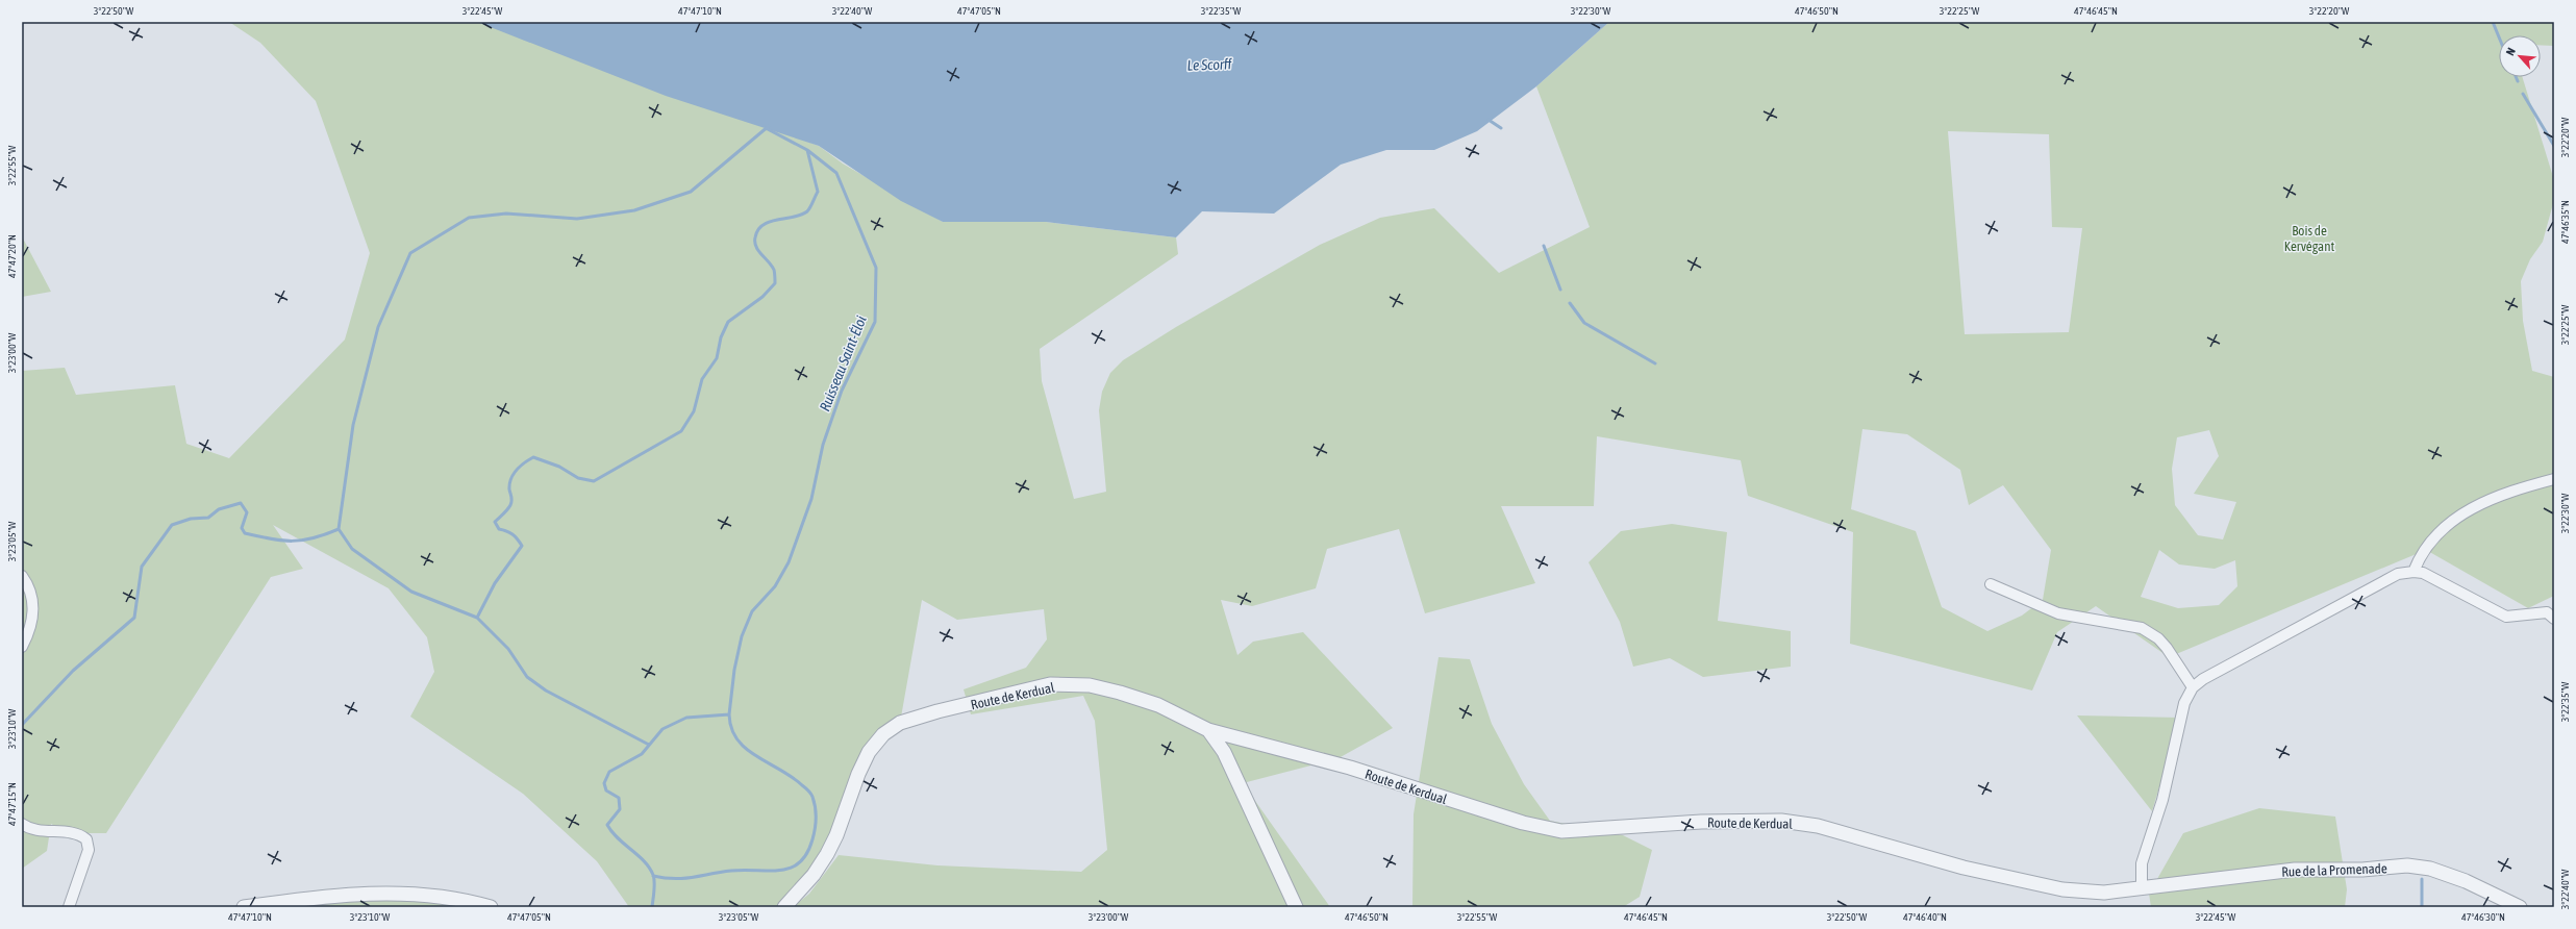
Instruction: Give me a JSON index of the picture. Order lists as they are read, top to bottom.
{
  "streets": {
    "street": ["Route de Kerdual", "Rue de la Promenade"]
  },
  "crossings": [
    ["Route de Kerdual", "Rue de la Promenade"]
  ],
  "water": ["Le Scorff", "Ruisseau Saint-Éloi"],
  "parks": ["Bois de Kervégant"],
  "north": "top left",
  "coordinates": [
    "3°22'50\"W",
    "3°22'45\"W",
    "47°47'10\"N",
    "3°22'40\"W",
    "47°47'05\"N",
    "3°22'35\"W",
    "3°22'30\"W",
    "47°46'50\"N",
    "3°22'25\"W",
    "47°46'45\"N",
    "3°22'20\"W",
    "3°22'55\"W",
    "47°46'35\"N",
    "47°47'20\"N",
    "3°23'00\"W",
    "3°23'05\"W",
    "3°23'10\"W",
    "47°47'15\"N",
    "47°46'40\"N",
    "47°46'30\"N"
  ]
}
